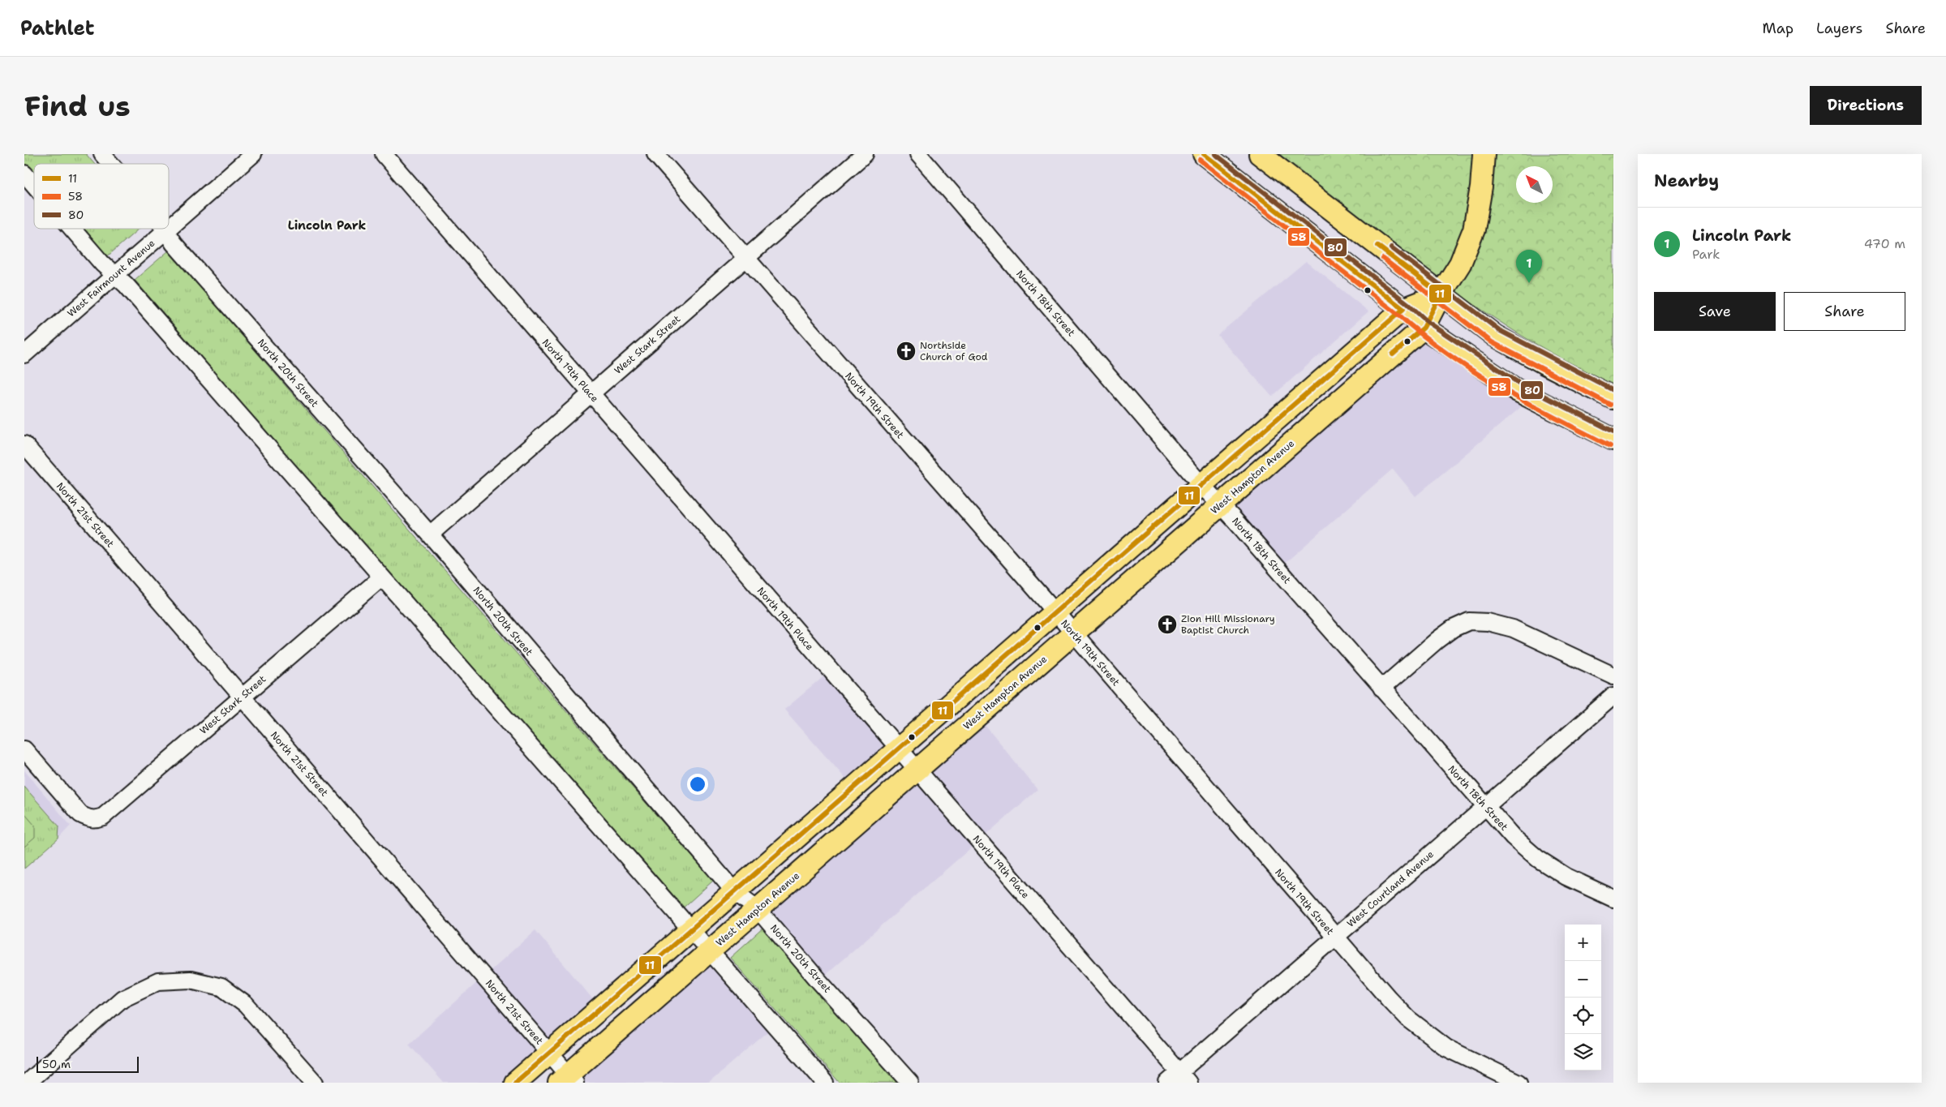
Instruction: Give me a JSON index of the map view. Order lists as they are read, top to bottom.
{
  "streets": {
    "main road": ["West Hampton Avenue"],
    "street": [
      "West Fairmount Avenue",
      "North 18th Street",
      "West Stark Street",
      "North 19th Place",
      "North 20th Street",
      "North 19th Street",
      "North 21st Street",
      "West Courtland Avenue"
    ]
  },
  "crossings": [
    ["West Fairmount Avenue", "North 20th Street"],
    ["North 18th Street", "West Hampton Avenue"],
    ["North 18th Street", "West Courtland Avenue"],
    ["West Stark Street", "North 19th Place"],
    ["West Stark Street", "North 20th Street"],
    ["West Stark Street", "North 19th Street"],
    ["West Stark Street", "North 21st Street"],
    ["North 19th Place", "West Hampton Avenue"],
    ["North 19th Place", "West Courtland Avenue"],
    ["North 20th Street", "West Hampton Avenue"],
    ["North 19th Street", "West Hampton Avenue"],
    ["North 19th Street", "West Courtland Avenue"],
    ["West Hampton Avenue", "North 21st Street"]
  ],
  "districts": ["Lincoln Park"],
  "places": {
    "church": ["Northside Church of God", "Zion Hill Missionary Baptist Church"]
  },
  "lines": ["transit line 11", "transit line 80", "transit line 58"],
  "legend": ["11", "58", "80"],
  "scale_bar": "50 m",
  "north": "top left",
  "page": {
    "header": "Pathlet",
    "nav": ["Map", "Layers", "Share"],
    "buttons": [
      "Directions",
      ["Save", "Share"]
    ],
    "title": "Find us",
    "heading": "Nearby",
    "list": [
      {
        "mark": "1",
        "name": "Lincoln Park",
        "note": "Park",
        "value": "470 m"
      }
    ],
    "pins": "1",
    "map_buttons": ["+", "−"],
    "scale": "50 m"
  }
}
